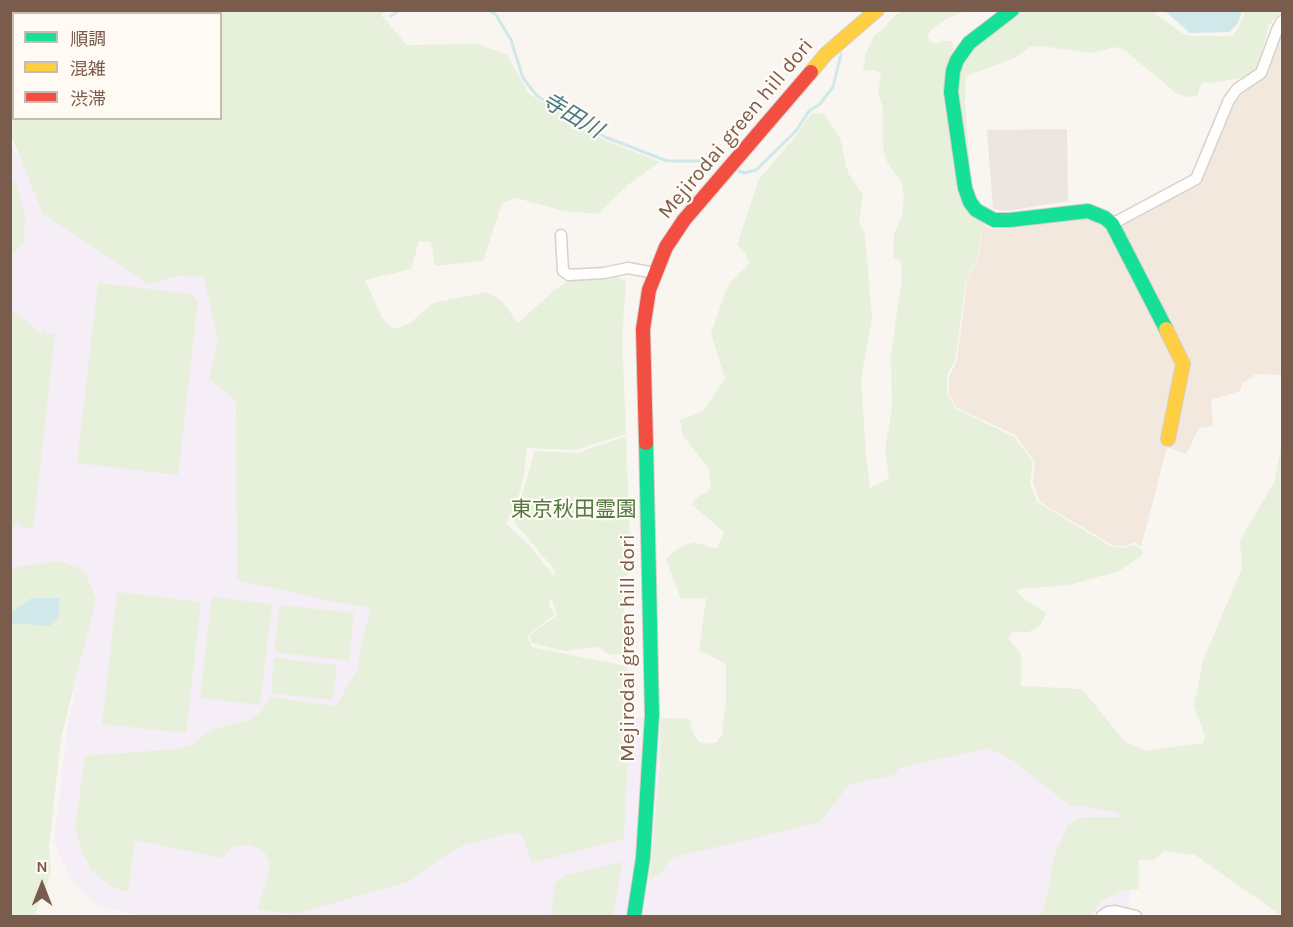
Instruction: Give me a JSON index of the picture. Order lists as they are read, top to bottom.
{
  "streets": {
    "street": ["Mejirodai green hill dori"]
  },
  "water": ["寺田川"],
  "parks": ["東京秋田霊園"],
  "legend": ["順調", "混雑", "渋滞"],
  "north": "top"
}
